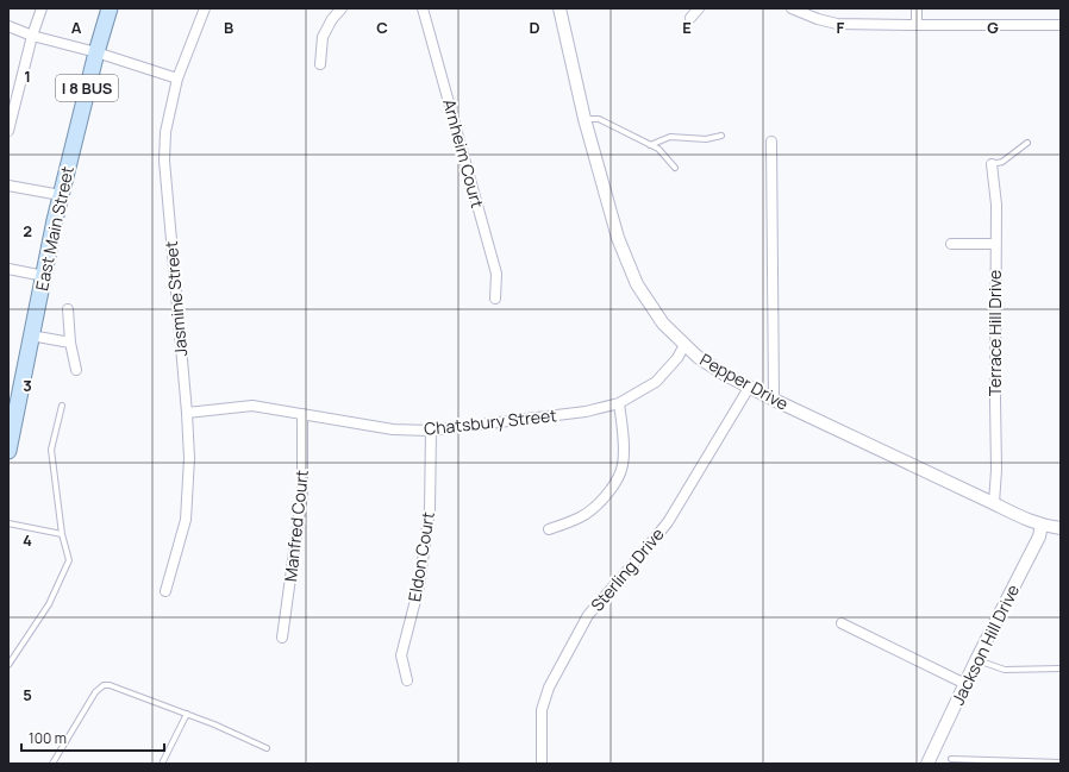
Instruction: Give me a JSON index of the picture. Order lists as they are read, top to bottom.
{
  "streets": {
    "main road": ["I 8 BUS", "East Main Street"],
    "street": [
      "Arnheim Court",
      "Jasmine Street",
      "Terrace Hill Drive",
      "Pepper Drive",
      "Chatsbury Street",
      "Manfred Court",
      "Eldon Court",
      "Sterling Drive",
      "Jackson Hill Drive"
    ]
  },
  "crossings": [
    ["Jasmine Street", "Chatsbury Street"],
    ["Terrace Hill Drive", "Pepper Drive"],
    ["Pepper Drive", "Chatsbury Street"],
    ["Pepper Drive", "Sterling Drive"],
    ["Pepper Drive", "Jackson Hill Drive"],
    ["Chatsbury Street", "Manfred Court"],
    ["Chatsbury Street", "Eldon Court"]
  ],
  "scale_bar": "100 m",
  "grid": {
    "columns": [
      "A",
      "B",
      "C",
      "D",
      "E",
      "F",
      "G"
    ],
    "rows": [
      "1",
      "2",
      "3",
      "4",
      "5"
    ]
  }
}
